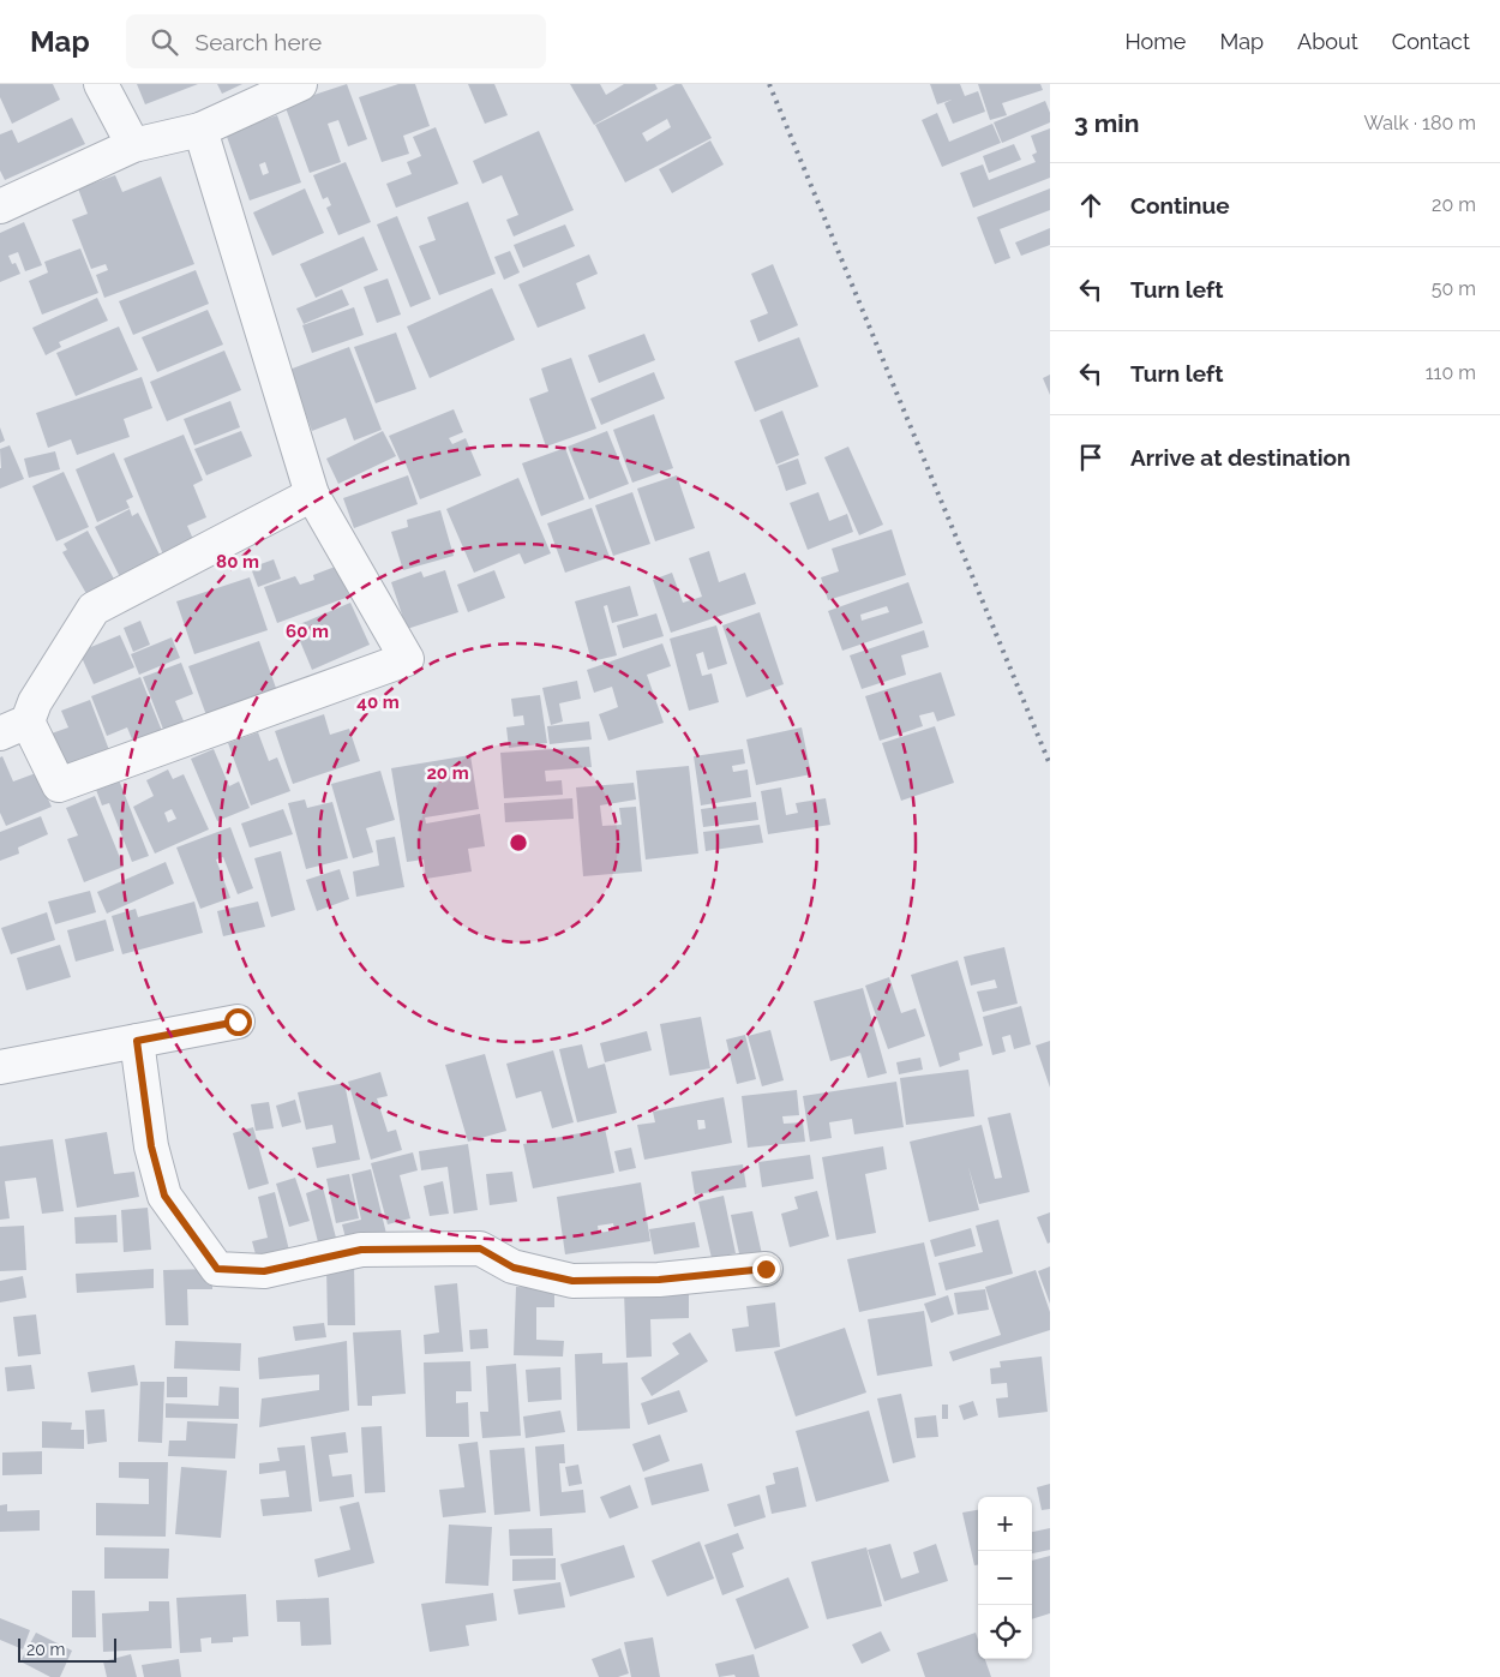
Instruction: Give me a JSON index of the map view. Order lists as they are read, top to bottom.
{
  "scale_bar": "20 m",
  "page": {
    "header": "Map",
    "search": "Search here",
    "nav": [
      "Home",
      "Map",
      "About",
      "Contact"
    ],
    "heading": ["3 min", "Walk · 180 m"],
    "list": [
      ["Continue", "20 m"],
      ["Turn left", "50 m"],
      ["Turn left", "110 m"],
      "Arrive at destination"
    ],
    "map_buttons": ["+", "−"],
    "scale": "20 m"
  },
  "rings": [
    "80 m",
    "60 m",
    "40 m",
    "20 m"
  ]
}
